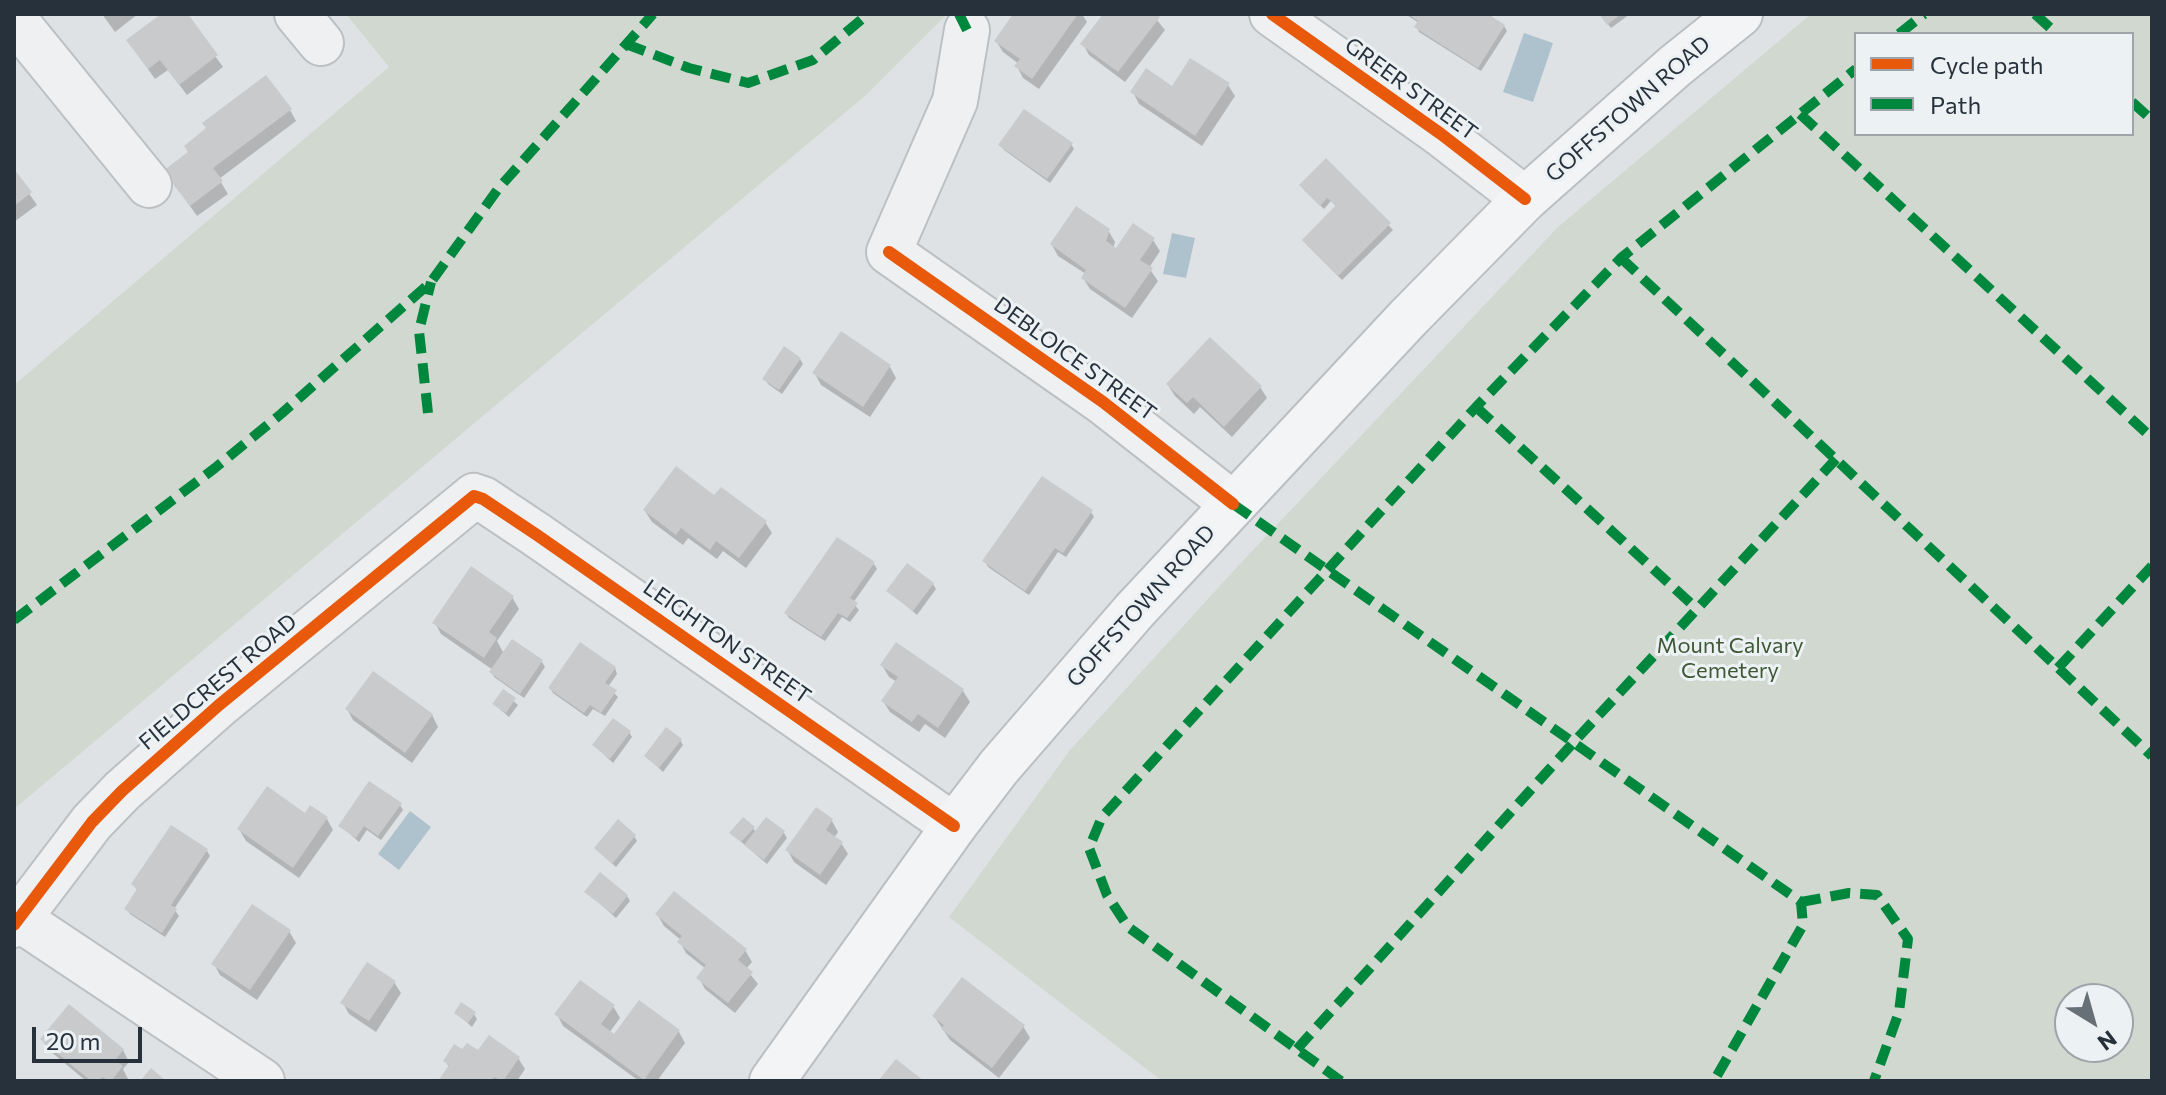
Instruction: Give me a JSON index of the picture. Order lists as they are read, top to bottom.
{
  "streets": {
    "main road": ["GOFFSTOWN ROAD"],
    "street": [
      "GREER STREET",
      "DEBLOICE STREET",
      "LEIGHTON STREET",
      "FIELDCREST ROAD"
    ]
  },
  "crossings": [
    ["GREER STREET", "GOFFSTOWN ROAD"],
    ["GOFFSTOWN ROAD", "DEBLOICE STREET"],
    ["GOFFSTOWN ROAD", "LEIGHTON STREET"],
    ["LEIGHTON STREET", "FIELDCREST ROAD"]
  ],
  "parks": ["Mount Calvary Cemetery"],
  "legend": ["Cycle path", "Path"],
  "scale_bar": "20 m",
  "north": "bottom right"
}
